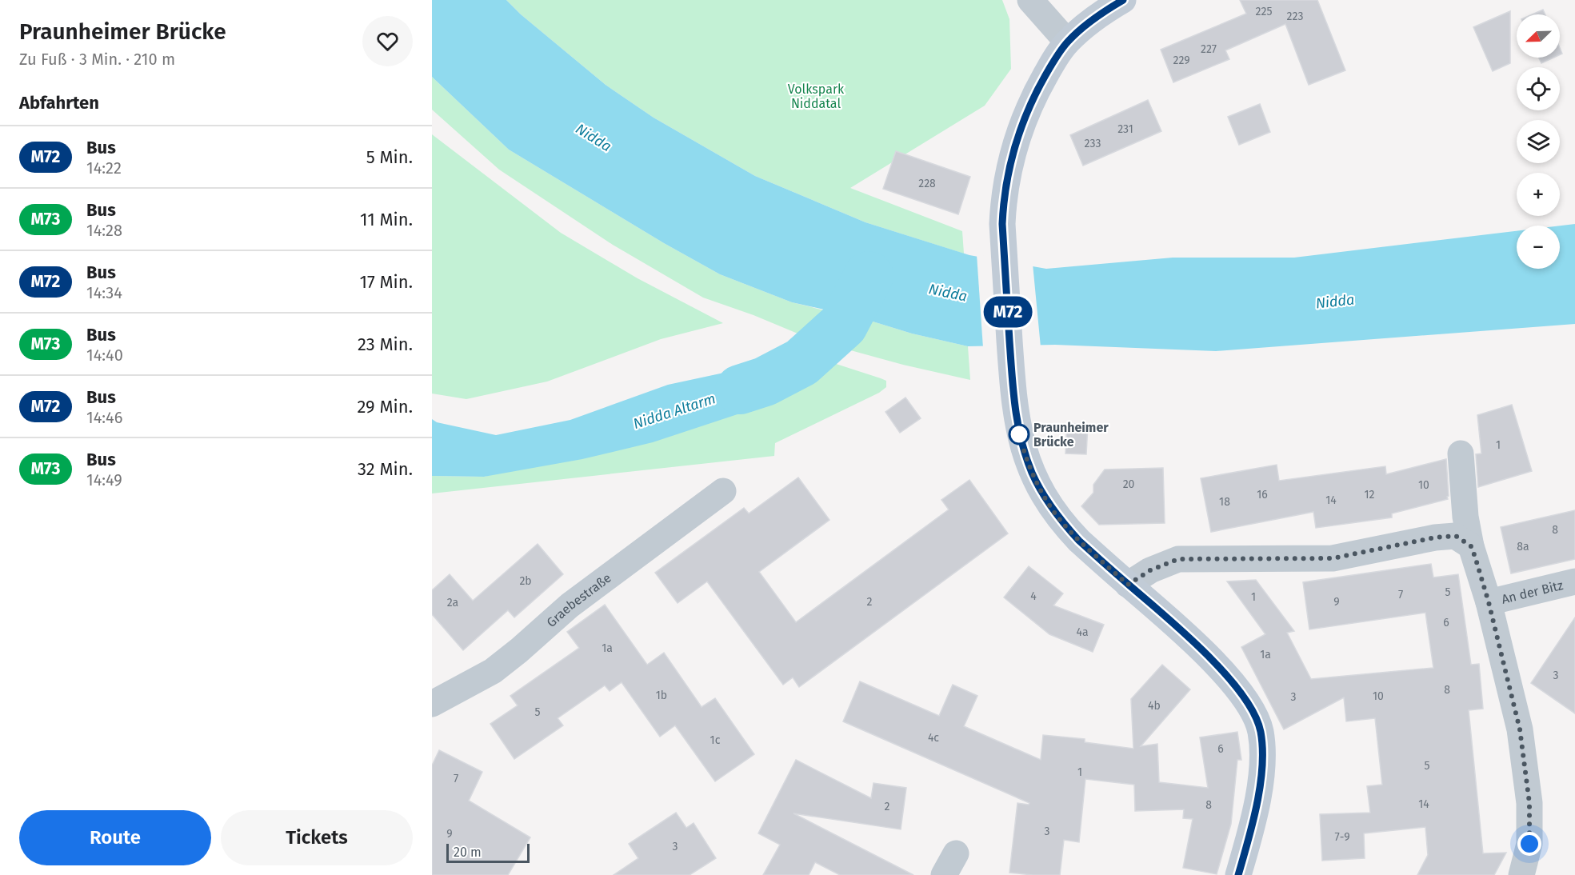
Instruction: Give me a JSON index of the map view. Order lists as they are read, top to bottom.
{
  "streets": {
    "street": ["An der Bitz", "Graebestraße"]
  },
  "water": ["Nidda", "Nidda Altarm"],
  "parks": ["Volkspark Niddatal"],
  "places": ["Praunheimer Brücke"],
  "lines": ["bus line M72"],
  "house_numbers": [
    "225",
    "223",
    "227",
    "229",
    "231",
    "233",
    "228",
    "1",
    "20",
    "10",
    "16",
    "12",
    "14",
    "18",
    "8",
    "8a",
    "2b",
    "5",
    "7",
    "4",
    "1",
    "2",
    "9",
    "2a",
    "6",
    "4a",
    "1a",
    "1a",
    "3",
    "8",
    "1b",
    "10",
    "3",
    "4b",
    "5",
    "4c",
    "1c",
    "6",
    "5",
    "1",
    "7",
    "14",
    "8",
    "2",
    "3",
    "9",
    "7-9",
    "3"
  ],
  "scale_bar": "20 m",
  "north": "bottom left",
  "page": {
    "heading": [
      ["Praunheimer Brücke", "Zu Fuß · 3 Min. · 210 m"],
      "Abfahrten"
    ],
    "on_map": "M72",
    "map_buttons": ["+", "−"],
    "list": [
      {
        "mark": "M72",
        "name": "Bus",
        "note": "14:22",
        "value": "5 Min."
      },
      {
        "mark": "M73",
        "name": "Bus",
        "note": "14:28",
        "value": "11 Min."
      },
      {
        "mark": "M72",
        "name": "Bus",
        "note": "14:34",
        "value": "17 Min."
      },
      {
        "mark": "M73",
        "name": "Bus",
        "note": "14:40",
        "value": "23 Min."
      },
      {
        "mark": "M72",
        "name": "Bus",
        "note": "14:46",
        "value": "29 Min."
      },
      {
        "mark": "M73",
        "name": "Bus",
        "note": "14:49",
        "value": "32 Min."
      }
    ],
    "buttons": ["Route", "Tickets"],
    "scale": "20 m"
  }
}
